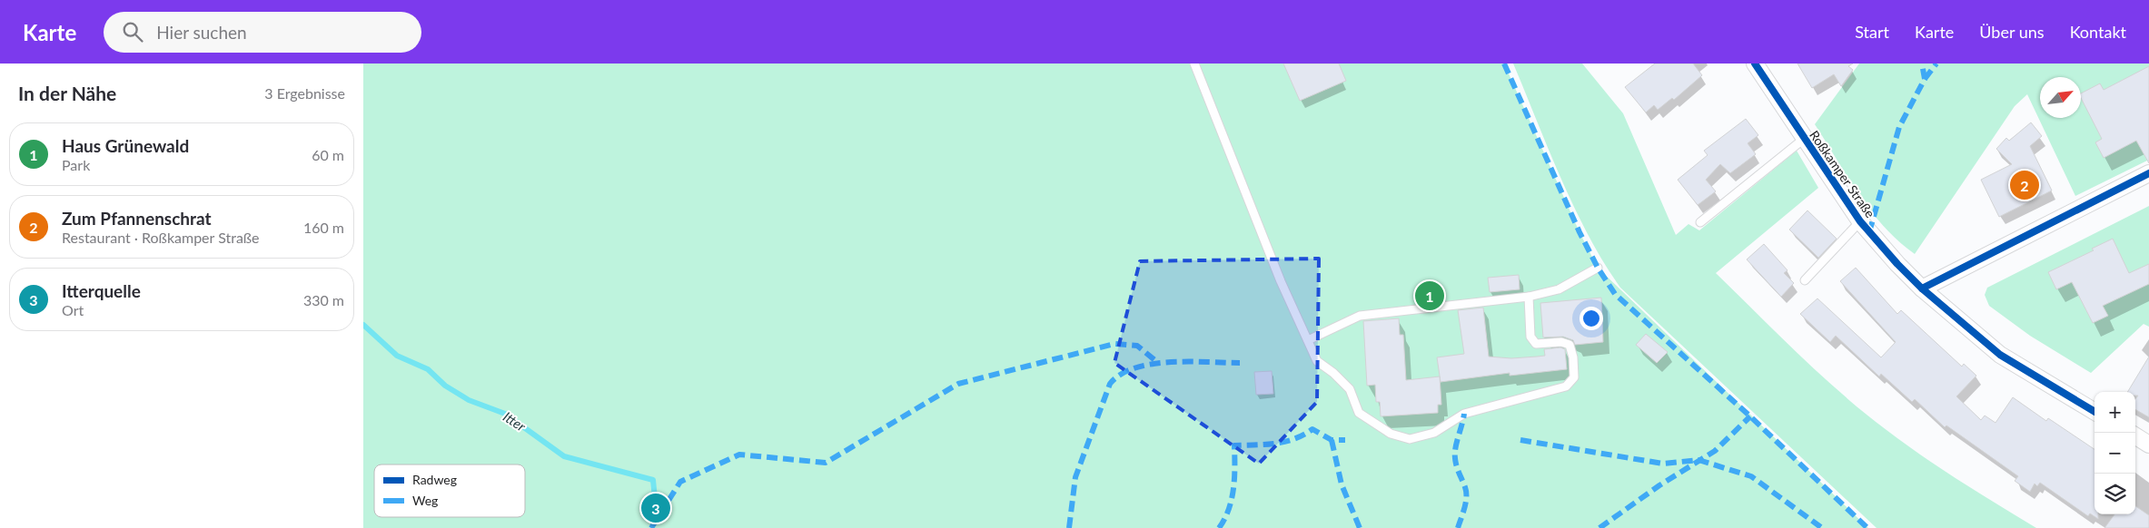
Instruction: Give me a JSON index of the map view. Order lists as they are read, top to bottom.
{
  "streets": {
    "street": ["Roßkamper Straße"]
  },
  "water": ["Itter"],
  "legend": ["Radweg", "Weg"],
  "north": "top right",
  "page": {
    "header": "Karte",
    "search": "Hier suchen",
    "nav": [
      "Start",
      "Karte",
      "Über uns",
      "Kontakt"
    ],
    "heading": ["In der Nähe", "3 Ergebnisse"],
    "list": [
      {
        "mark": "1",
        "name": "Haus Grünewald",
        "note": "Park",
        "value": "60 m"
      },
      {
        "mark": "2",
        "name": "Zum Pfannenschrat",
        "note": "Restaurant · Roßkamper Straße",
        "value": "160 m"
      },
      {
        "mark": "3",
        "name": "Itterquelle",
        "note": "Ort",
        "value": "330 m"
      }
    ],
    "pins": ["2", "1", "3"],
    "map_buttons": ["+", "−"]
  }
}
